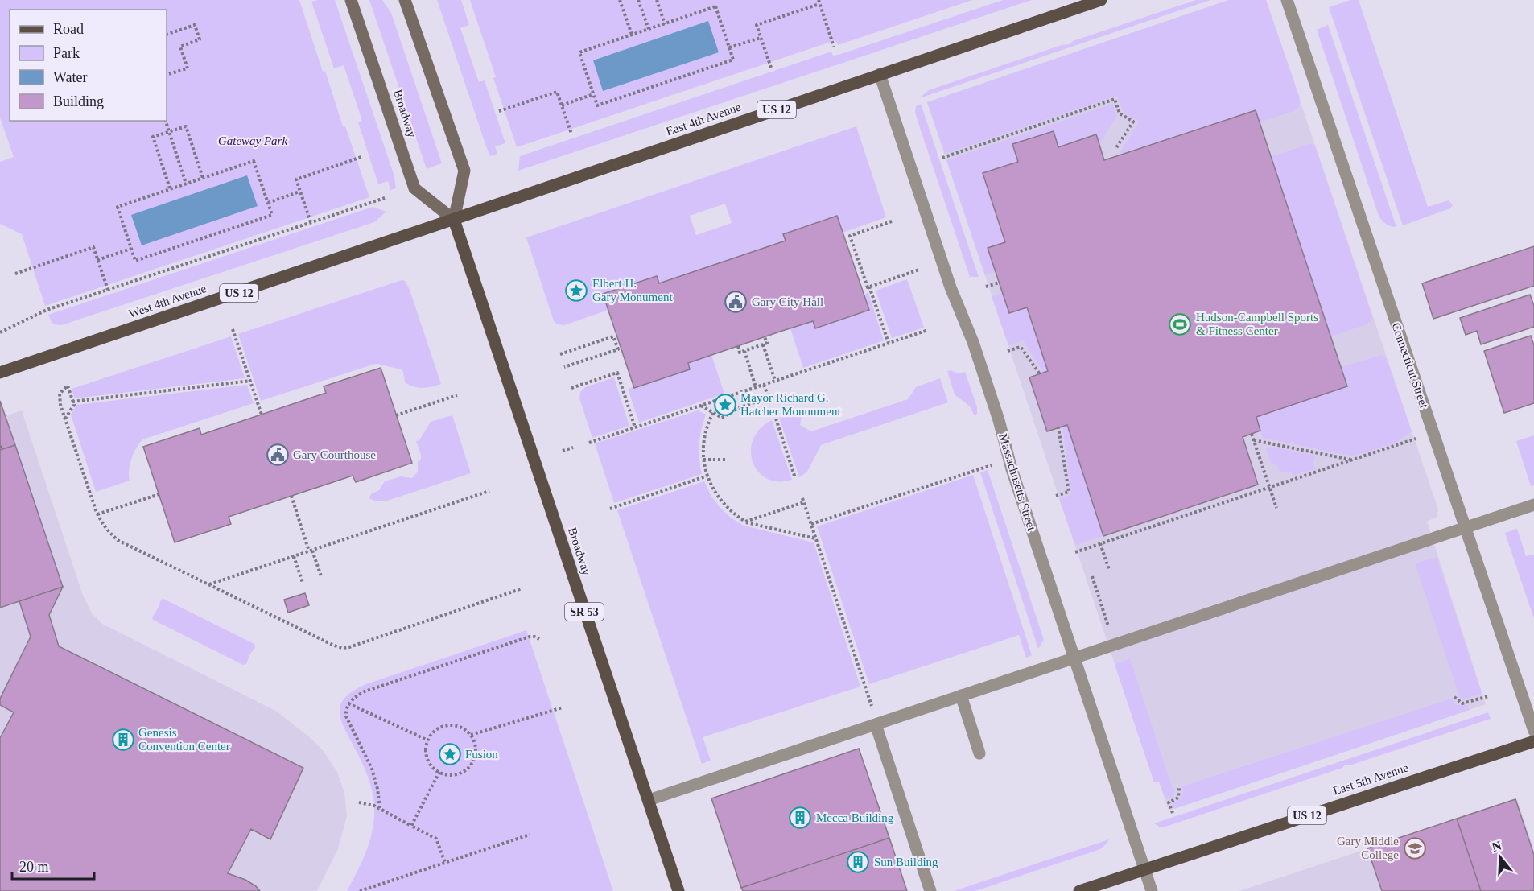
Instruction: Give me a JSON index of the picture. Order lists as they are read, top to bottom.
{
  "streets": {
    "main road": [
      "US 12",
      "Broadway",
      "East 4th Avenue",
      "West 4th Avenue",
      "SR 53",
      "East 5th Avenue"
    ],
    "street": ["Connecticut Street", "Massachusetts Street"]
  },
  "crossings": [
    ["Broadway", "East 4th Avenue"],
    ["Broadway", "West 4th Avenue"],
    ["East 4th Avenue", "West 4th Avenue"],
    ["East 4th Avenue", "Massachusetts Street"],
    ["Massachusetts Street", "East 5th Avenue"]
  ],
  "parks": ["Gateway Park"],
  "places": {
    "place": ["Elbert H. Gary Monument", "Mayor Richard G. Hatcher Monuument", "Fusion"],
    "public building": ["Gary City Hall", "Gary Courthouse"],
    "sports": ["Hudson-Campbell Sports & Fitness Center"],
    "building": ["Genesis Convention Center", "Mecca Building", "Sun Building"],
    "school or university": ["Gary Middle College"]
  },
  "legend": [
    "Road",
    "Park",
    "Water",
    "Building"
  ],
  "scale_bar": "20 m",
  "north": "top"
}
